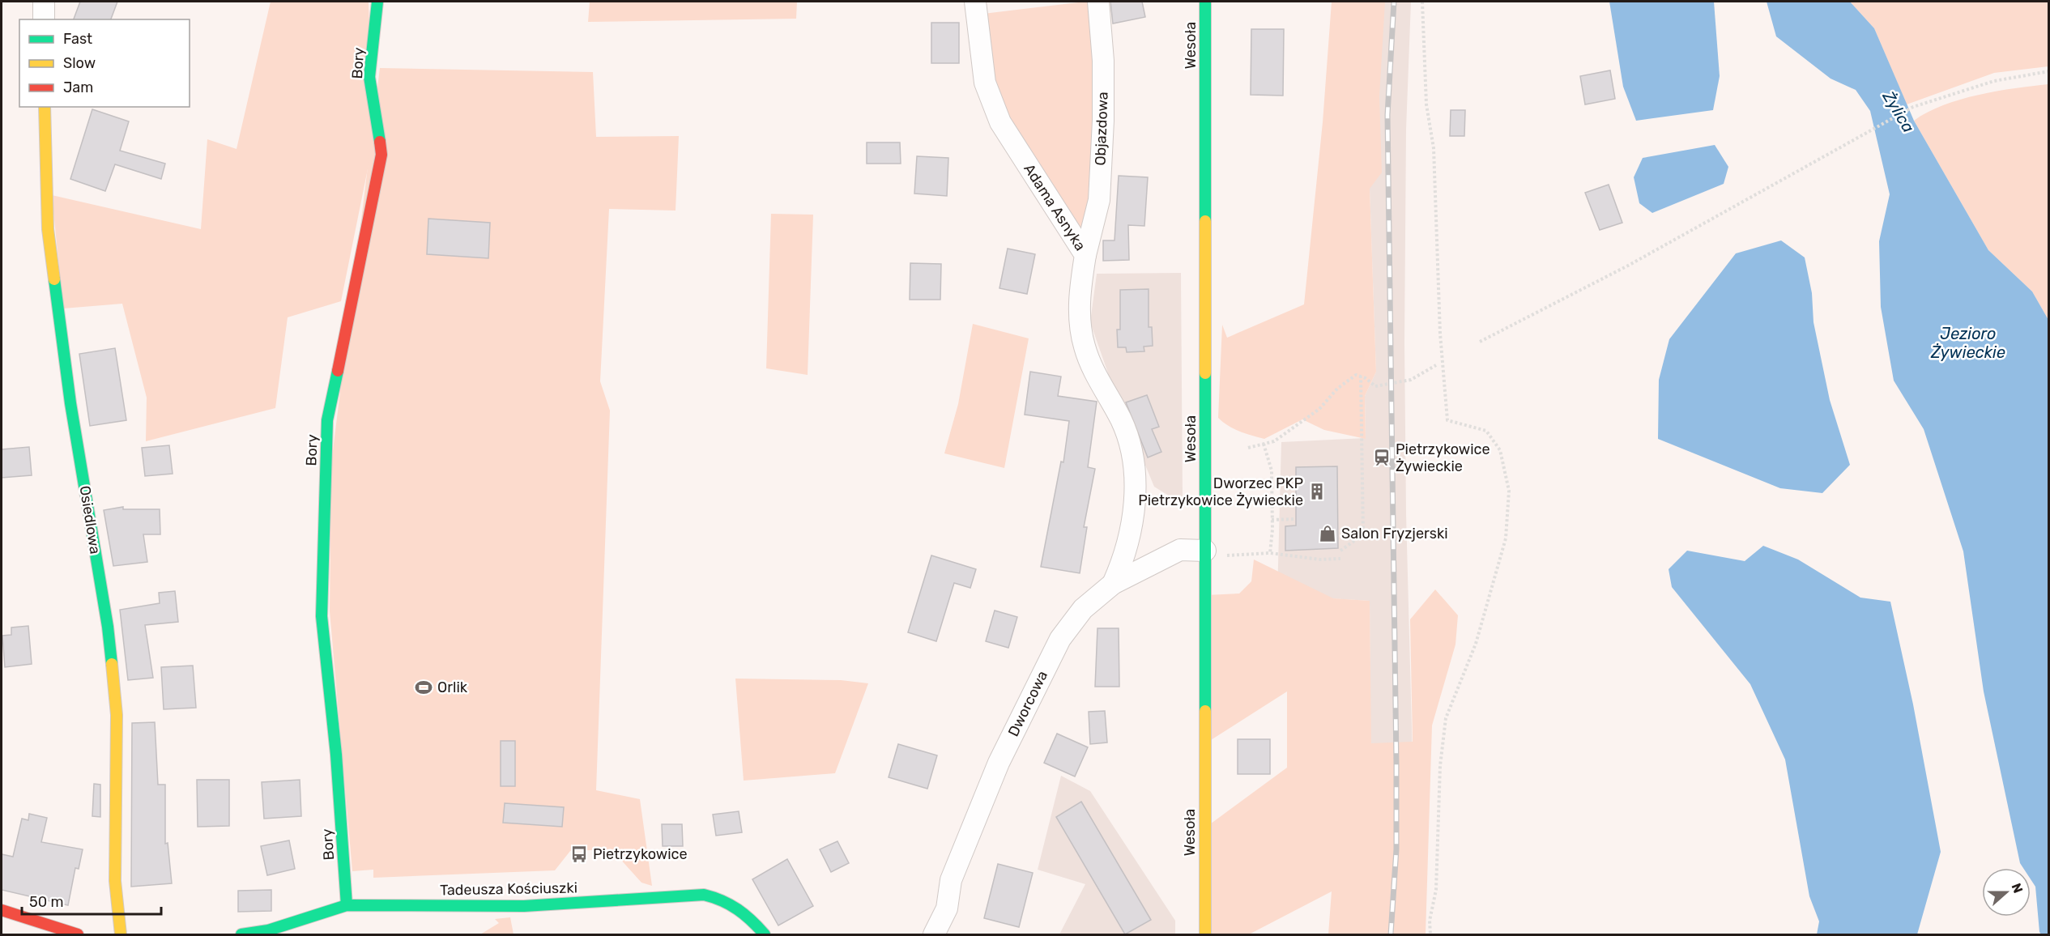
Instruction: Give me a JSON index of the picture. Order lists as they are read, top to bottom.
{
  "streets": {
    "street": [
      "Wesoła",
      "Bory",
      "Objazdowa",
      "Adama Asnyka",
      "Osiedlowa",
      "Dworcowa",
      "Tadeusza Kościuszki"
    ]
  },
  "crossings": [
    ["Wesoła", "Dworcowa"],
    ["Bory", "Tadeusza Kościuszki"],
    ["Objazdowa", "Adama Asnyka"],
    ["Adama Asnyka", "Dworcowa"]
  ],
  "water": ["Żylica", "Jezioro Żywieckie"],
  "places": {
    "station": ["Pietrzykowice Żywieckie"],
    "building": ["Dworzec PKP Pietrzykowice Żywieckie"],
    "shop": ["Salon Fryzjerski"],
    "sports": ["Orlik"],
    "bus stop": ["Pietrzykowice"]
  },
  "legend": ["Fast", "Slow", "Jam"],
  "scale_bar": "50 m",
  "north": "right"
}
